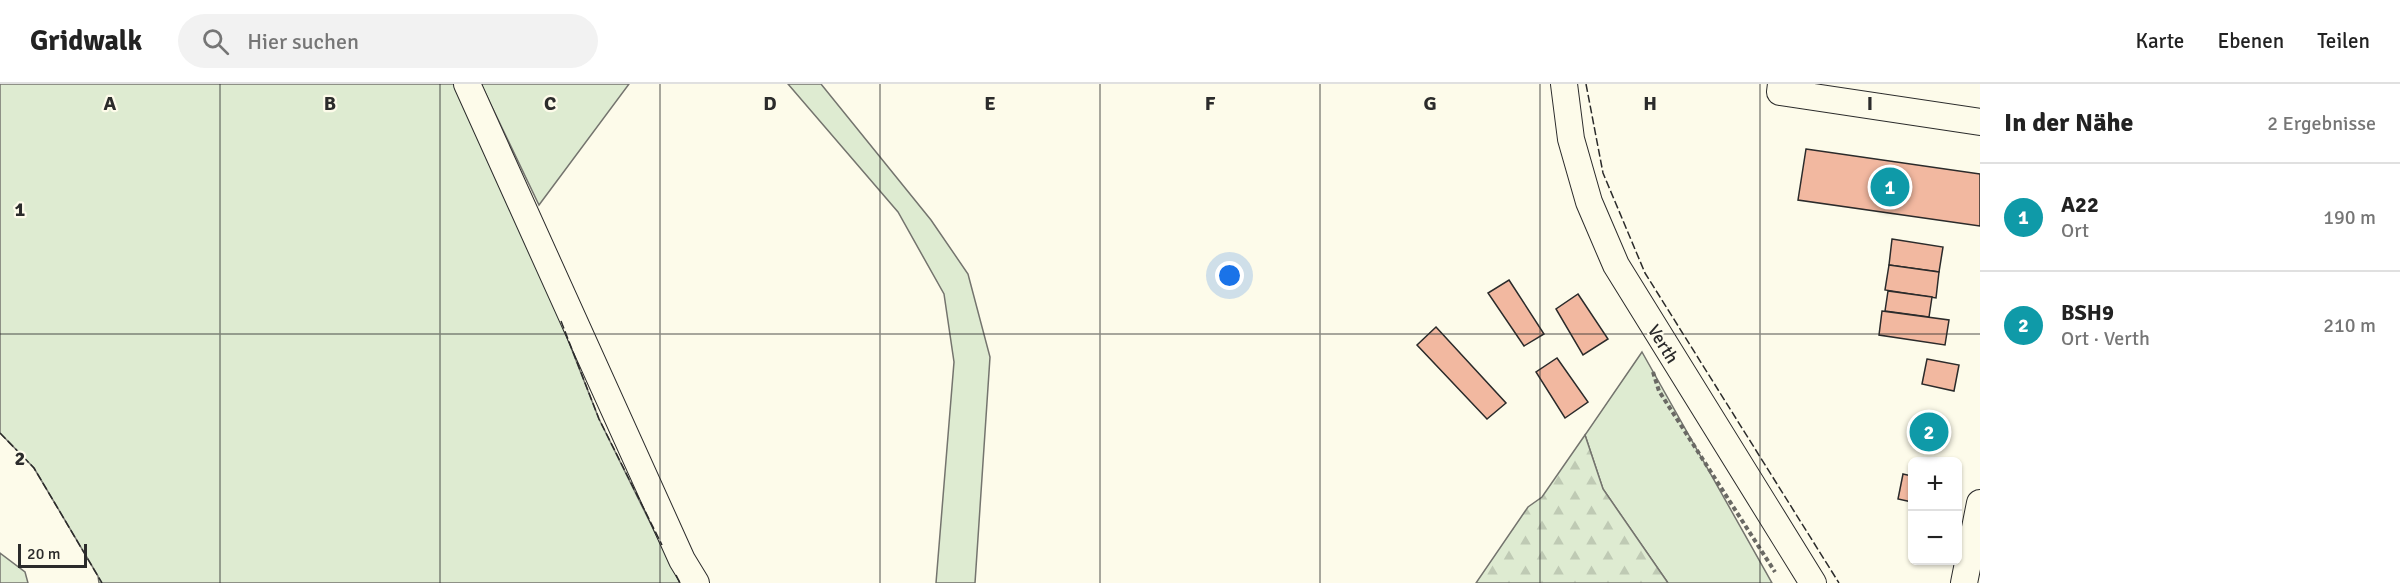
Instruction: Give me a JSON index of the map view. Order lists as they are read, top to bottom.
{
  "streets": {
    "street": ["Verth"]
  },
  "scale_bar": "20 m",
  "page": {
    "header": "Gridwalk",
    "search": "Hier suchen",
    "nav": ["Karte", "Ebenen", "Teilen"],
    "heading": ["In der Nähe", "2 Ergebnisse"],
    "list": [
      {
        "mark": "1",
        "name": "A22",
        "note": "Ort",
        "value": "190 m"
      },
      {
        "mark": "2",
        "name": "BSH9",
        "note": "Ort · Verth",
        "value": "210 m"
      }
    ],
    "pins": ["1", "2"],
    "map_buttons": ["+", "−"],
    "scale": "20 m"
  },
  "grid": {
    "columns": [
      "A",
      "B",
      "C",
      "D",
      "E",
      "F",
      "G",
      "H",
      "I"
    ],
    "rows": ["1", "2"]
  }
}
